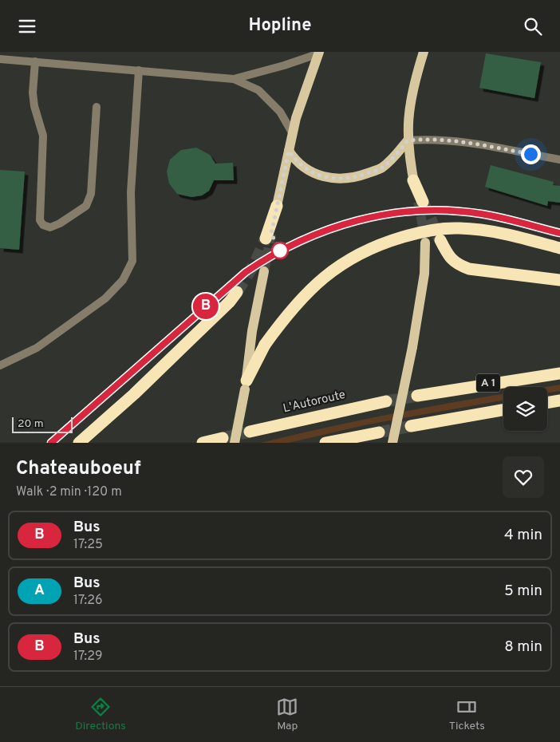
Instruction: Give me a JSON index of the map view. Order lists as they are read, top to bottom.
{
  "streets": {
    "highway": ["A 1", "L'Autoroute"]
  },
  "lines": ["bus line B"],
  "scale_bar": "20 m",
  "page": {
    "header": "Hopline",
    "on_map": "B",
    "scale": "20 m",
    "heading": ["Chateauboeuf", "Walk · 2 min · 120 m"],
    "list": [
      {
        "mark": "B",
        "name": "Bus",
        "note": "17:25",
        "value": "4 min"
      },
      {
        "mark": "A",
        "name": "Bus",
        "note": "17:26",
        "value": "5 min"
      },
      {
        "mark": "B",
        "name": "Bus",
        "note": "17:29",
        "value": "8 min"
      }
    ],
    "tabs": ["Directions", "Map", "Tickets"]
  }
}
